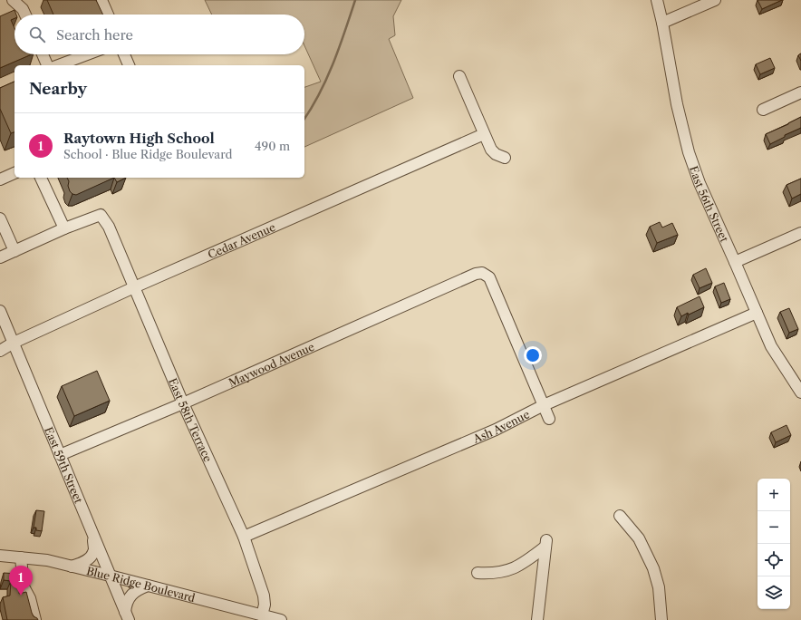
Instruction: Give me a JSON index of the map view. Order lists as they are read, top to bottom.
{
  "streets": {
    "street": [
      "East 56th Street",
      "Cedar Avenue",
      "Maywood Avenue",
      "East 58th Terrace",
      "Ash Avenue",
      "East 59th Street",
      "Blue Ridge Boulevard"
    ]
  },
  "crossings": [
    ["East 56th Street", "Ash Avenue"],
    ["Cedar Avenue", "East 58th Terrace"],
    ["Cedar Avenue", "East 59th Street"],
    ["Maywood Avenue", "East 58th Terrace"],
    ["Maywood Avenue", "Ash Avenue"],
    ["Maywood Avenue", "East 59th Street"],
    ["East 58th Terrace", "Ash Avenue"],
    ["East 58th Terrace", "Blue Ridge Boulevard"],
    ["East 59th Street", "Blue Ridge Boulevard"]
  ],
  "page": {
    "search": "Search here",
    "heading": "Nearby",
    "list": [
      {
        "mark": "1",
        "name": "Raytown High School",
        "note": "School · Blue Ridge Boulevard",
        "value": "490 m"
      }
    ],
    "map_buttons": ["+", "−"],
    "pins": "1"
  }
}
